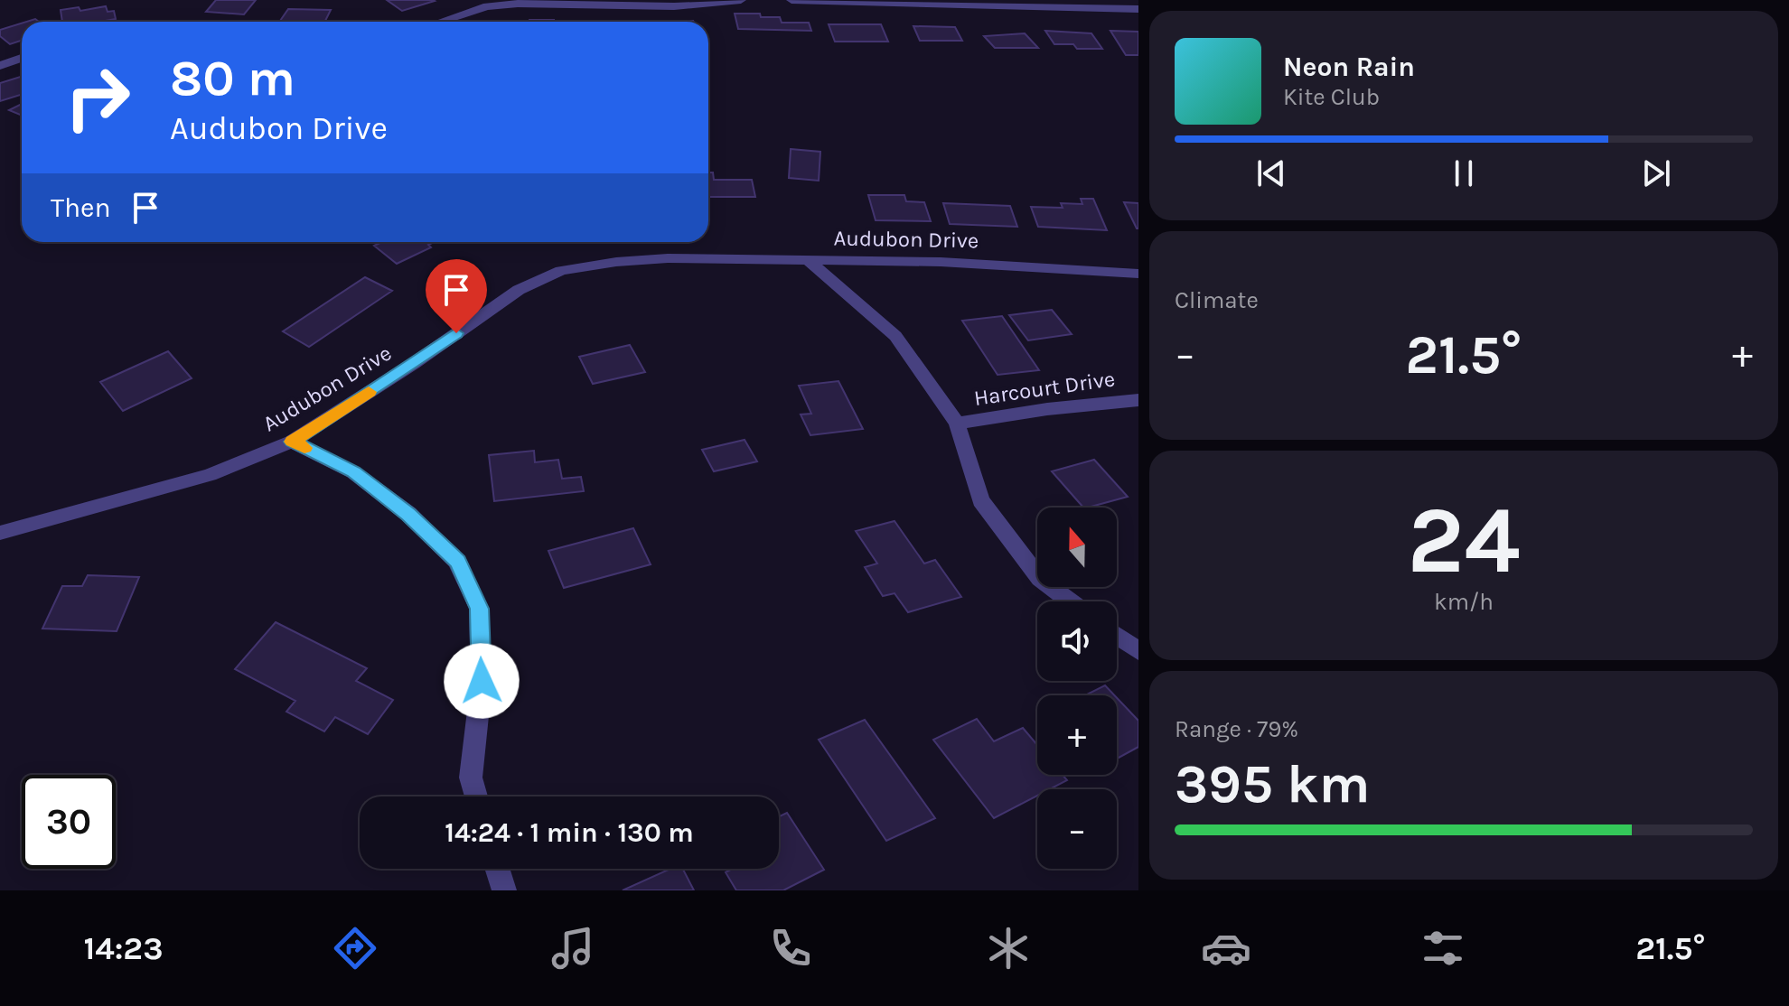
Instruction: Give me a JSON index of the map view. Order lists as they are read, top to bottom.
{
  "streets": {
    "street": ["Audubon Drive", "Harcourt Drive"]
  },
  "north": "top",
  "page": {
    "turn": ["80 m", "Audubon Drive"],
    "song": ["Neon Rain", "Kite Club"],
    "then": "Then",
    "tile": [
      "Climate",
      ["24", "km/h"],
      ["Range · 79%", "395 km"]
    ],
    "heat": ["−", "21.5°", "+"],
    "map_buttons": ["+", "−"],
    "limit": "30",
    "trip": "14:24 · 1 min · 130 m",
    "tabs": ["14:23", "21.5°"]
  }
}
